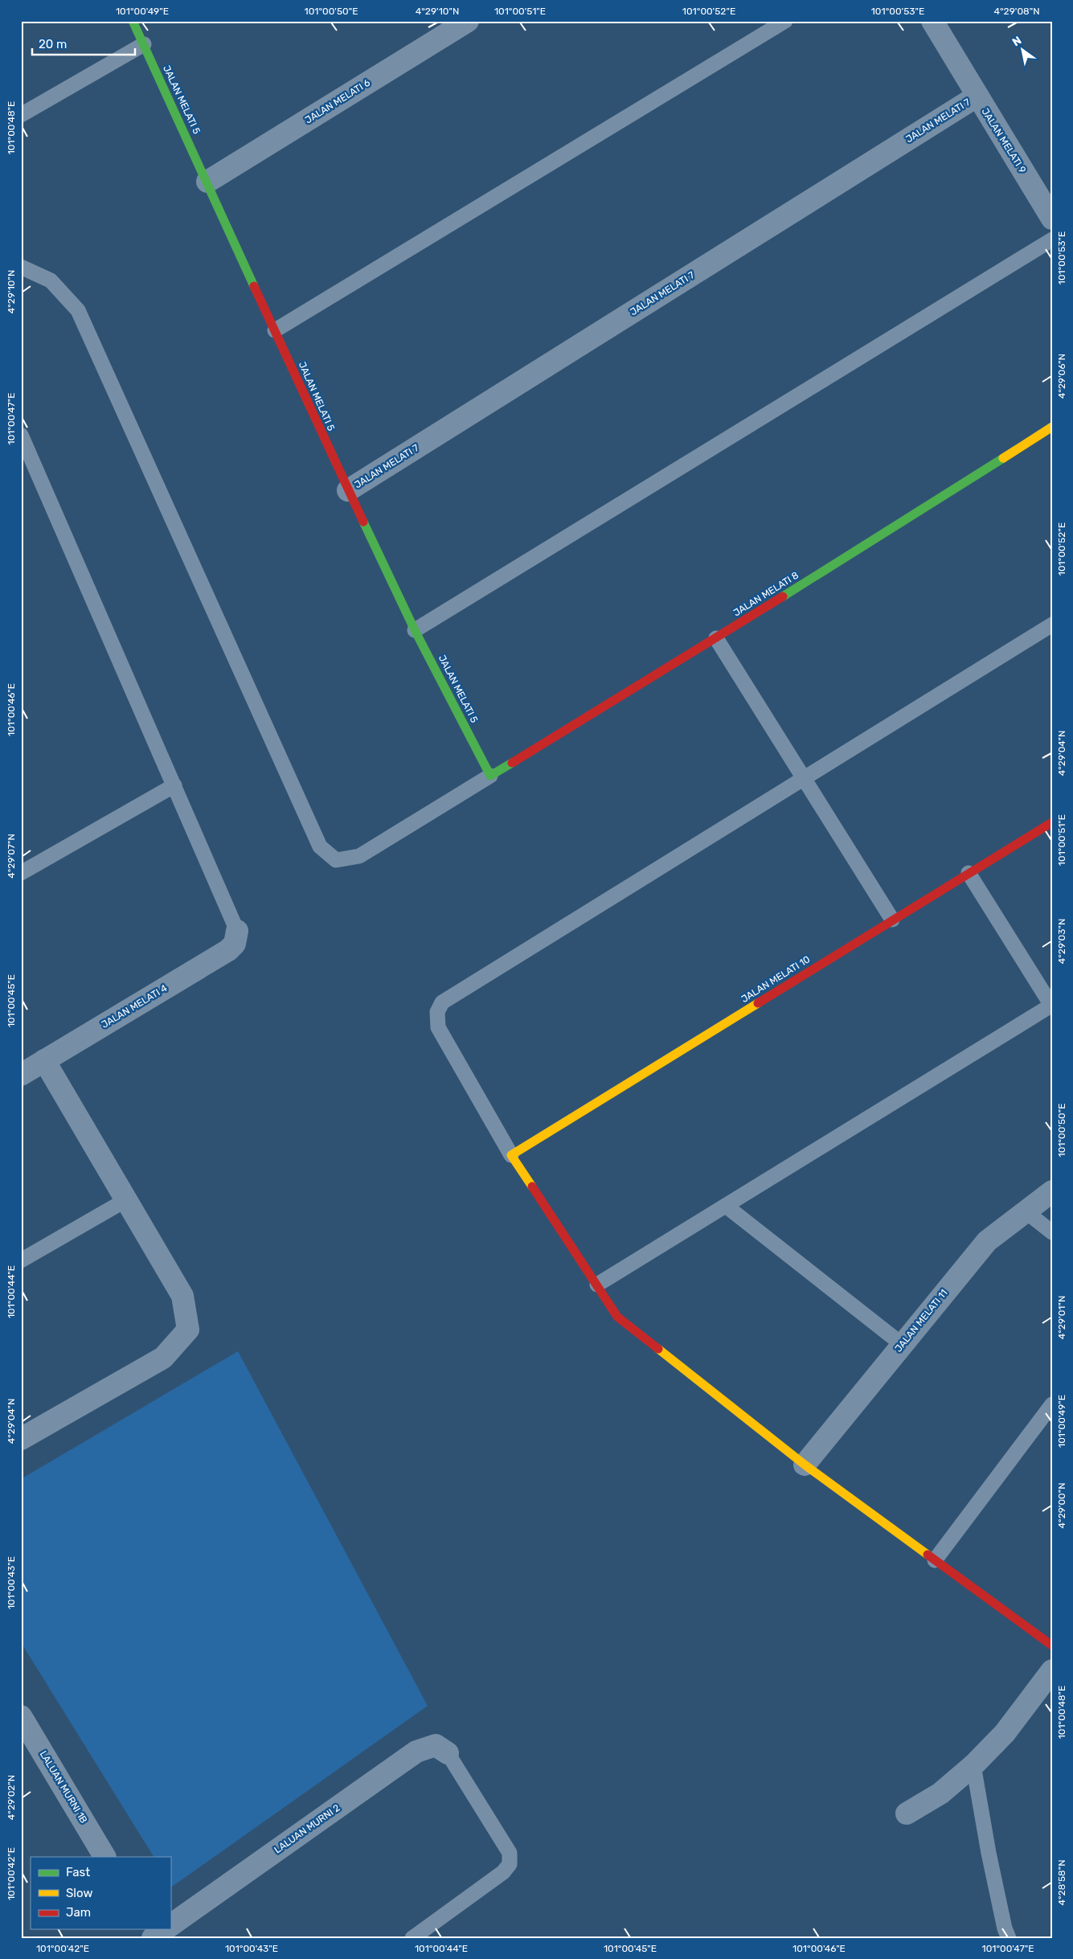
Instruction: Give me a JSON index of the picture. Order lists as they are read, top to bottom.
{
  "streets": {
    "street": [
      "JALAN MELATI 5",
      "JALAN MELATI 6",
      "JALAN MELATI 7",
      "JALAN MELATI 9",
      "JALAN MELATI 8",
      "JALAN MELATI 10",
      "JALAN MELATI 4",
      "JALAN MELATI 11",
      "LALUAN MURNI 1B",
      "LALUAN MURNI 2"
    ]
  },
  "crossings": [
    ["JALAN MELATI 5", "JALAN MELATI 6"],
    ["JALAN MELATI 5", "JALAN MELATI 7"],
    ["JALAN MELATI 5", "JALAN MELATI 8"],
    ["JALAN MELATI 7", "JALAN MELATI 9"]
  ],
  "legend": ["Fast", "Slow", "Jam"],
  "scale_bar": "20 m",
  "north": "top left",
  "coordinates": [
    "101°00'49\"E",
    "101°00'50\"E",
    "4°29'10\"N",
    "101°00'51\"E",
    "101°00'52\"E",
    "101°00'53\"E",
    "4°29'08\"N",
    "101°00'48\"E",
    "4°29'06\"N",
    "101°00'47\"E",
    "101°00'46\"E",
    "4°29'04\"N",
    "4°29'07\"N",
    "4°29'03\"N",
    "101°00'45\"E",
    "101°00'44\"E",
    "4°29'01\"N",
    "4°29'00\"N",
    "101°00'43\"E",
    "4°29'02\"N",
    "101°00'42\"E",
    "4°28'58\"N"
  ]
}
